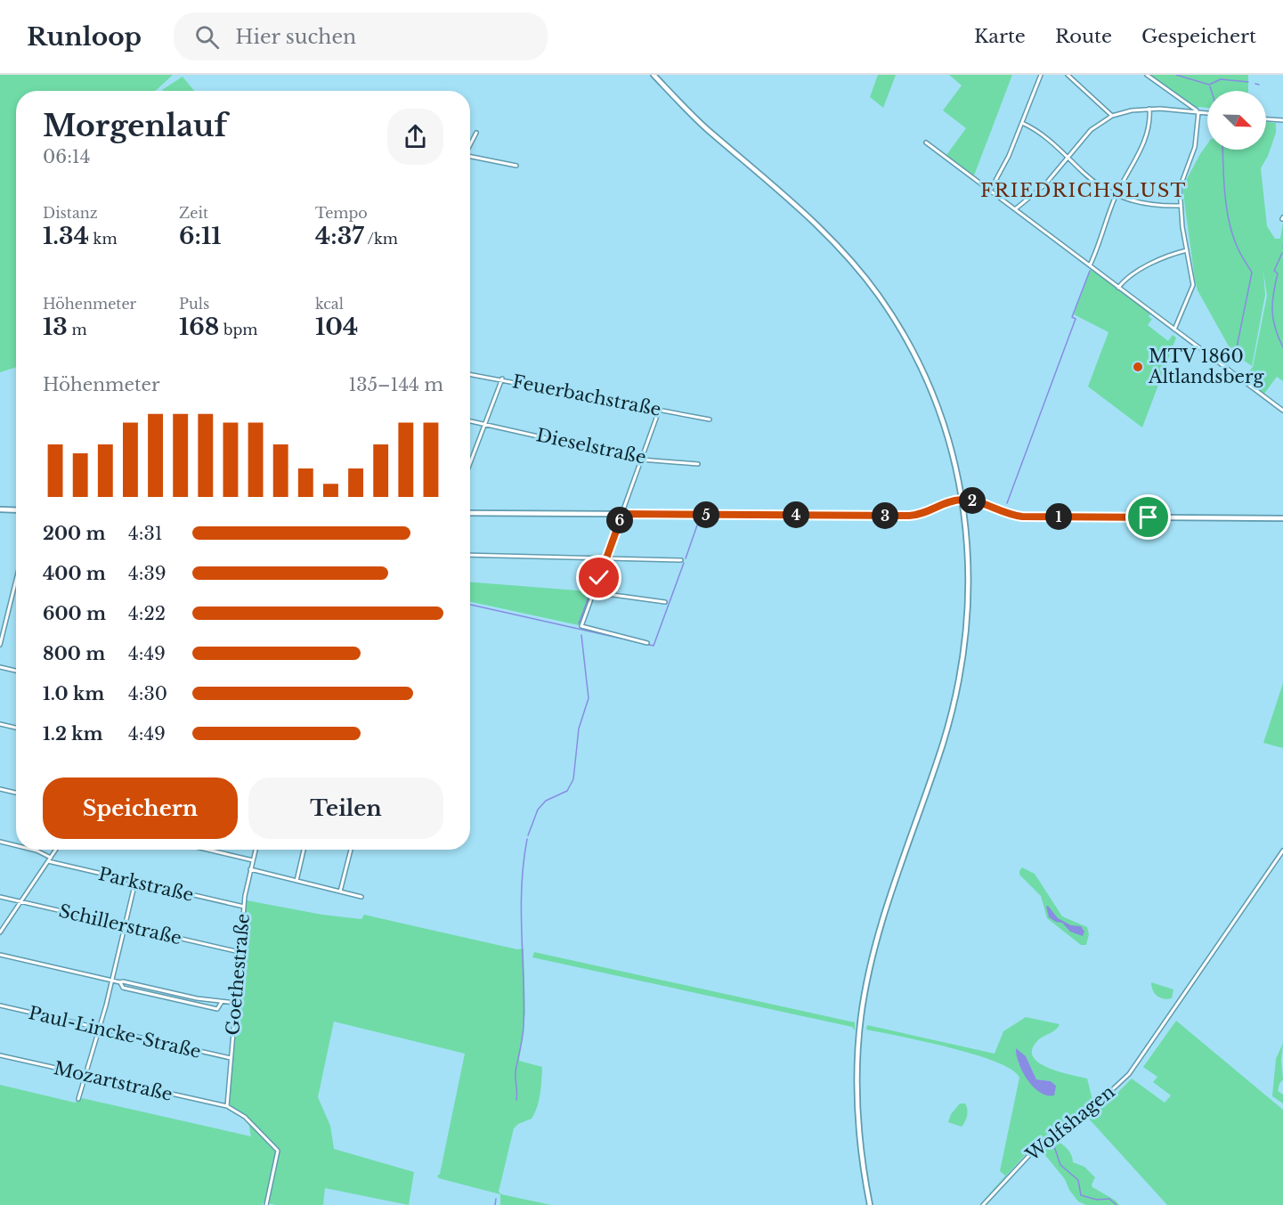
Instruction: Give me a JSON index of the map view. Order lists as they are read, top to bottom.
{
  "streets": {
    "street": [
      "Feuerbachstraße",
      "Dieselstraße",
      "Parkstraße",
      "Schillerstraße",
      "Goethestraße",
      "Paul-Lincke-Straße",
      "Mozartstraße",
      "Wolfshagen"
    ]
  },
  "crossings": [
    ["Parkstraße", "Goethestraße"],
    ["Schillerstraße", "Goethestraße"],
    ["Goethestraße", "Paul-Lincke-Straße"],
    ["Goethestraße", "Mozartstraße"]
  ],
  "districts": ["FRIEDRICHSLUST"],
  "places": ["MTV 1860 Altlandsberg"],
  "north": "bottom right",
  "page": {
    "header": "Runloop",
    "search": "Hier suchen",
    "nav": ["Karte", "Route", "Gespeichert"],
    "heading": ["Morgenlauf", "06:14"],
    "stats": [
      ["Distanz", "1.34 km"],
      ["Zeit", "6:11"],
      ["Tempo", "4:37 /km"],
      ["Höhenmeter", "13 m"],
      ["Puls", "168 bpm"],
      ["kcal", "104"]
    ],
    "chart": ["Höhenmeter", "135–144 m"],
    "pins": [
      "2",
      "4",
      "5",
      "3",
      "1",
      "6"
    ],
    "list": [
      {
        "name": "200 m",
        "note": "4:31"
      },
      {
        "name": "400 m",
        "note": "4:39"
      },
      {
        "name": "600 m",
        "note": "4:22"
      },
      {
        "name": "800 m",
        "note": "4:49"
      },
      {
        "name": "1.0 km",
        "note": "4:30"
      },
      {
        "name": "1.2 km",
        "note": "4:49"
      }
    ],
    "buttons": ["Speichern", "Teilen"]
  }
}
